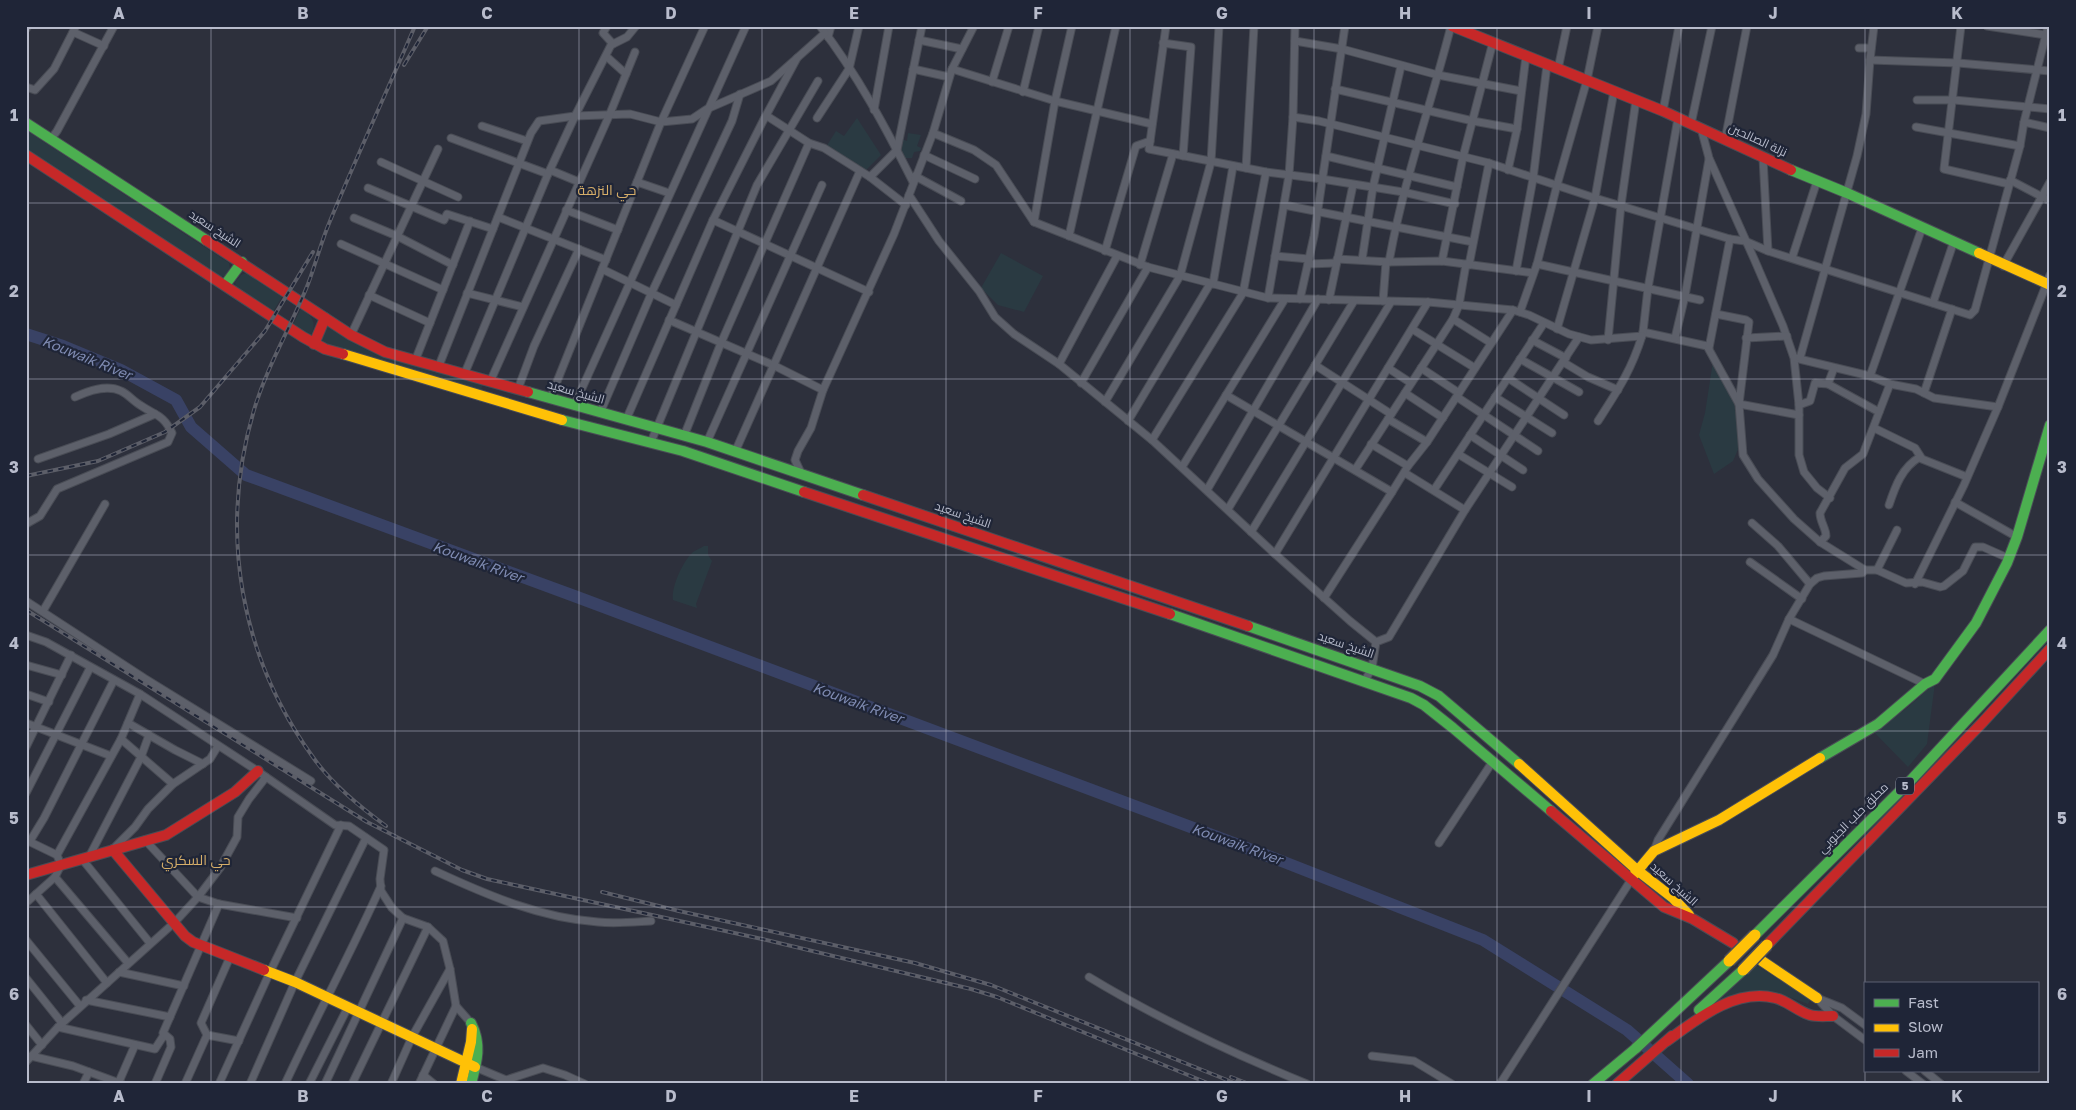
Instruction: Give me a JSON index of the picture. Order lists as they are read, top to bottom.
{
  "streets": {
    "main road": [
      "نزلة الصالحين",
      "الشيخ سعيد",
      "5",
      "محلق حلب الجنوبي"
    ]
  },
  "districts": ["حي النزهة", "حي السكري"],
  "water": ["Kouwaik River"],
  "legend": ["Fast", "Slow", "Jam"],
  "grid": {
    "columns": [
      "A",
      "B",
      "C",
      "D",
      "E",
      "F",
      "G",
      "H",
      "I",
      "J",
      "K"
    ],
    "rows": [
      "1",
      "2",
      "3",
      "4",
      "5",
      "6"
    ]
  }
}
